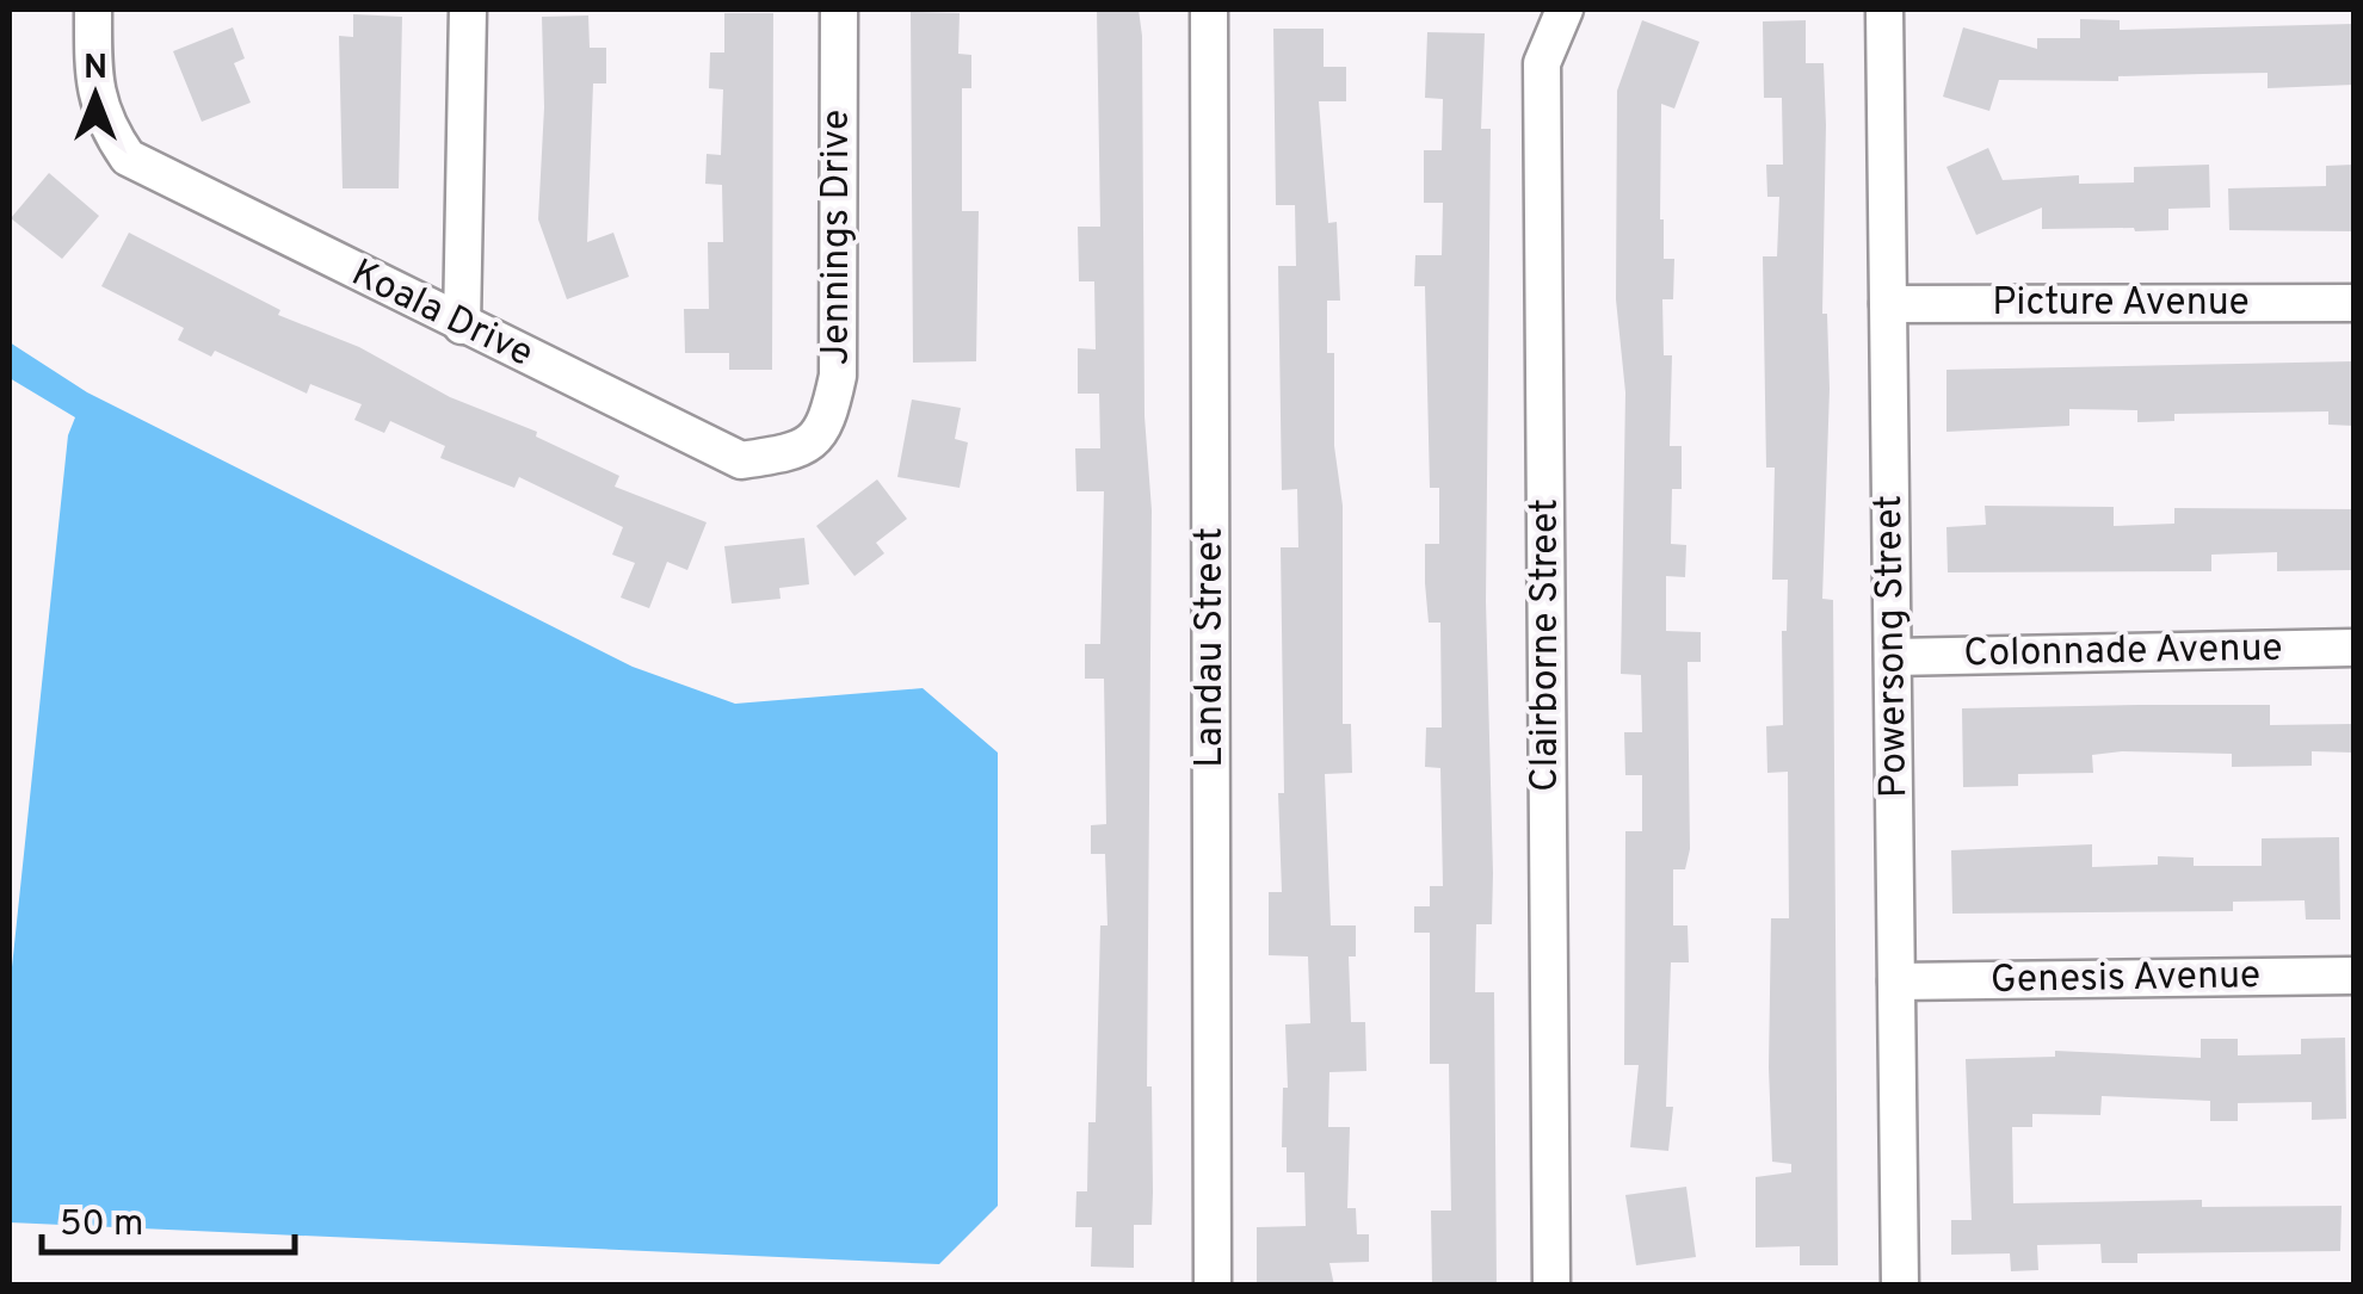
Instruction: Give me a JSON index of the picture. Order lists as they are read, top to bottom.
{
  "streets": {
    "street": [
      "Jennings Drive",
      "Picture Avenue",
      "Koala Drive",
      "Clairborne Street",
      "Powersong Street",
      "Landau Street",
      "Colonnade Avenue",
      "Genesis Avenue"
    ]
  },
  "crossings": [
    ["Jennings Drive", "Koala Drive"],
    ["Picture Avenue", "Powersong Street"],
    ["Powersong Street", "Colonnade Avenue"],
    ["Powersong Street", "Genesis Avenue"]
  ],
  "scale_bar": "50 m",
  "north": "top"
}
